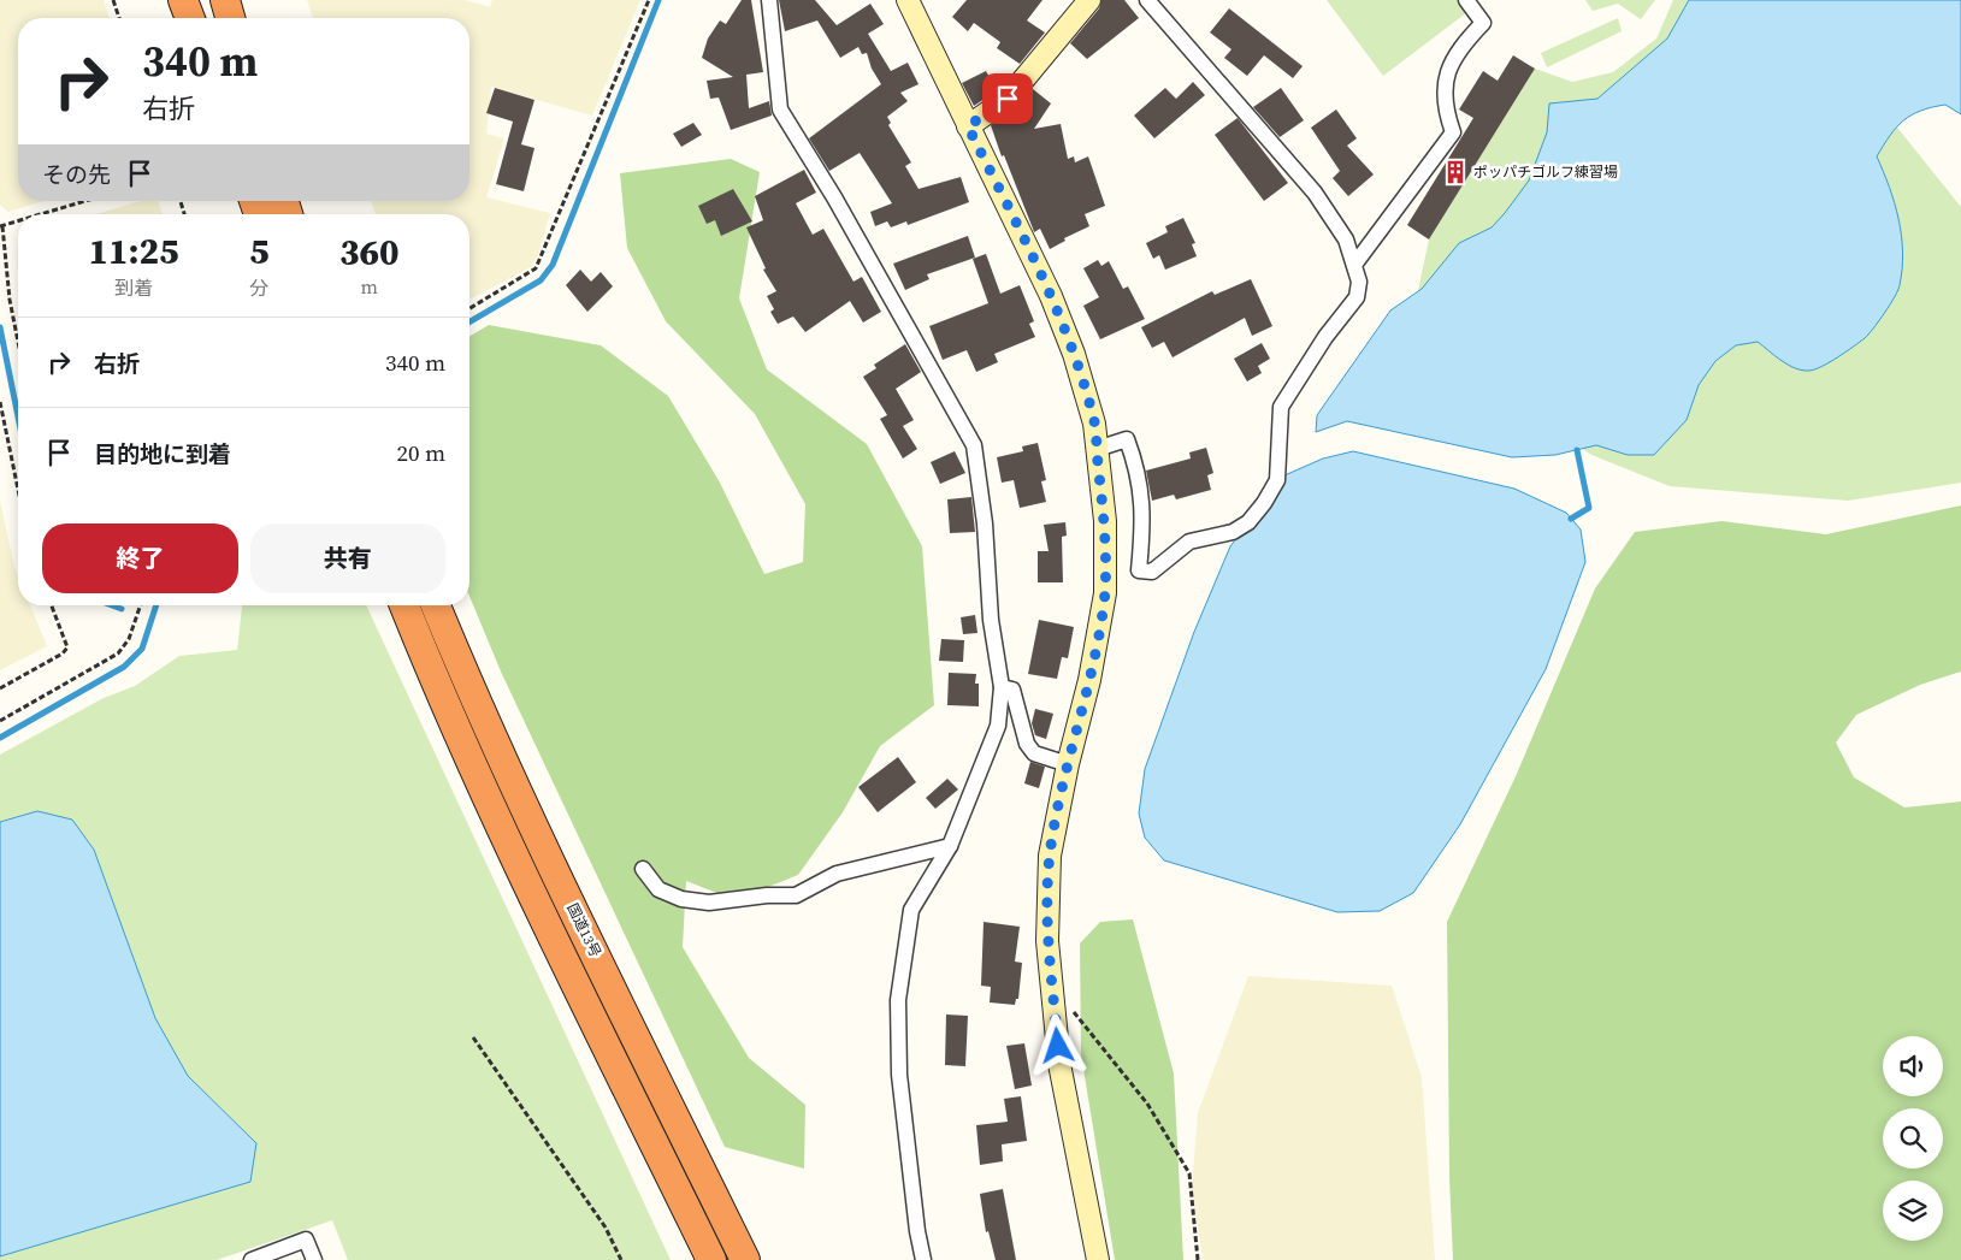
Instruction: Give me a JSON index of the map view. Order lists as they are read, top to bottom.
{
  "streets": {
    "highway": ["国道13号"]
  },
  "places": {
    "building": ["ポッパチゴルフ練習場"]
  },
  "page": {
    "turn": ["340 m", "右折"],
    "then": "その先",
    "eta": [
      "11:25",
      "到着",
      "5",
      "分",
      "360",
      "m"
    ],
    "list": [
      {
        "name": "右折",
        "value": "340 m"
      },
      {
        "name": "目的地に到着",
        "value": "20 m"
      }
    ],
    "buttons": ["終了", "共有"]
  }
}
